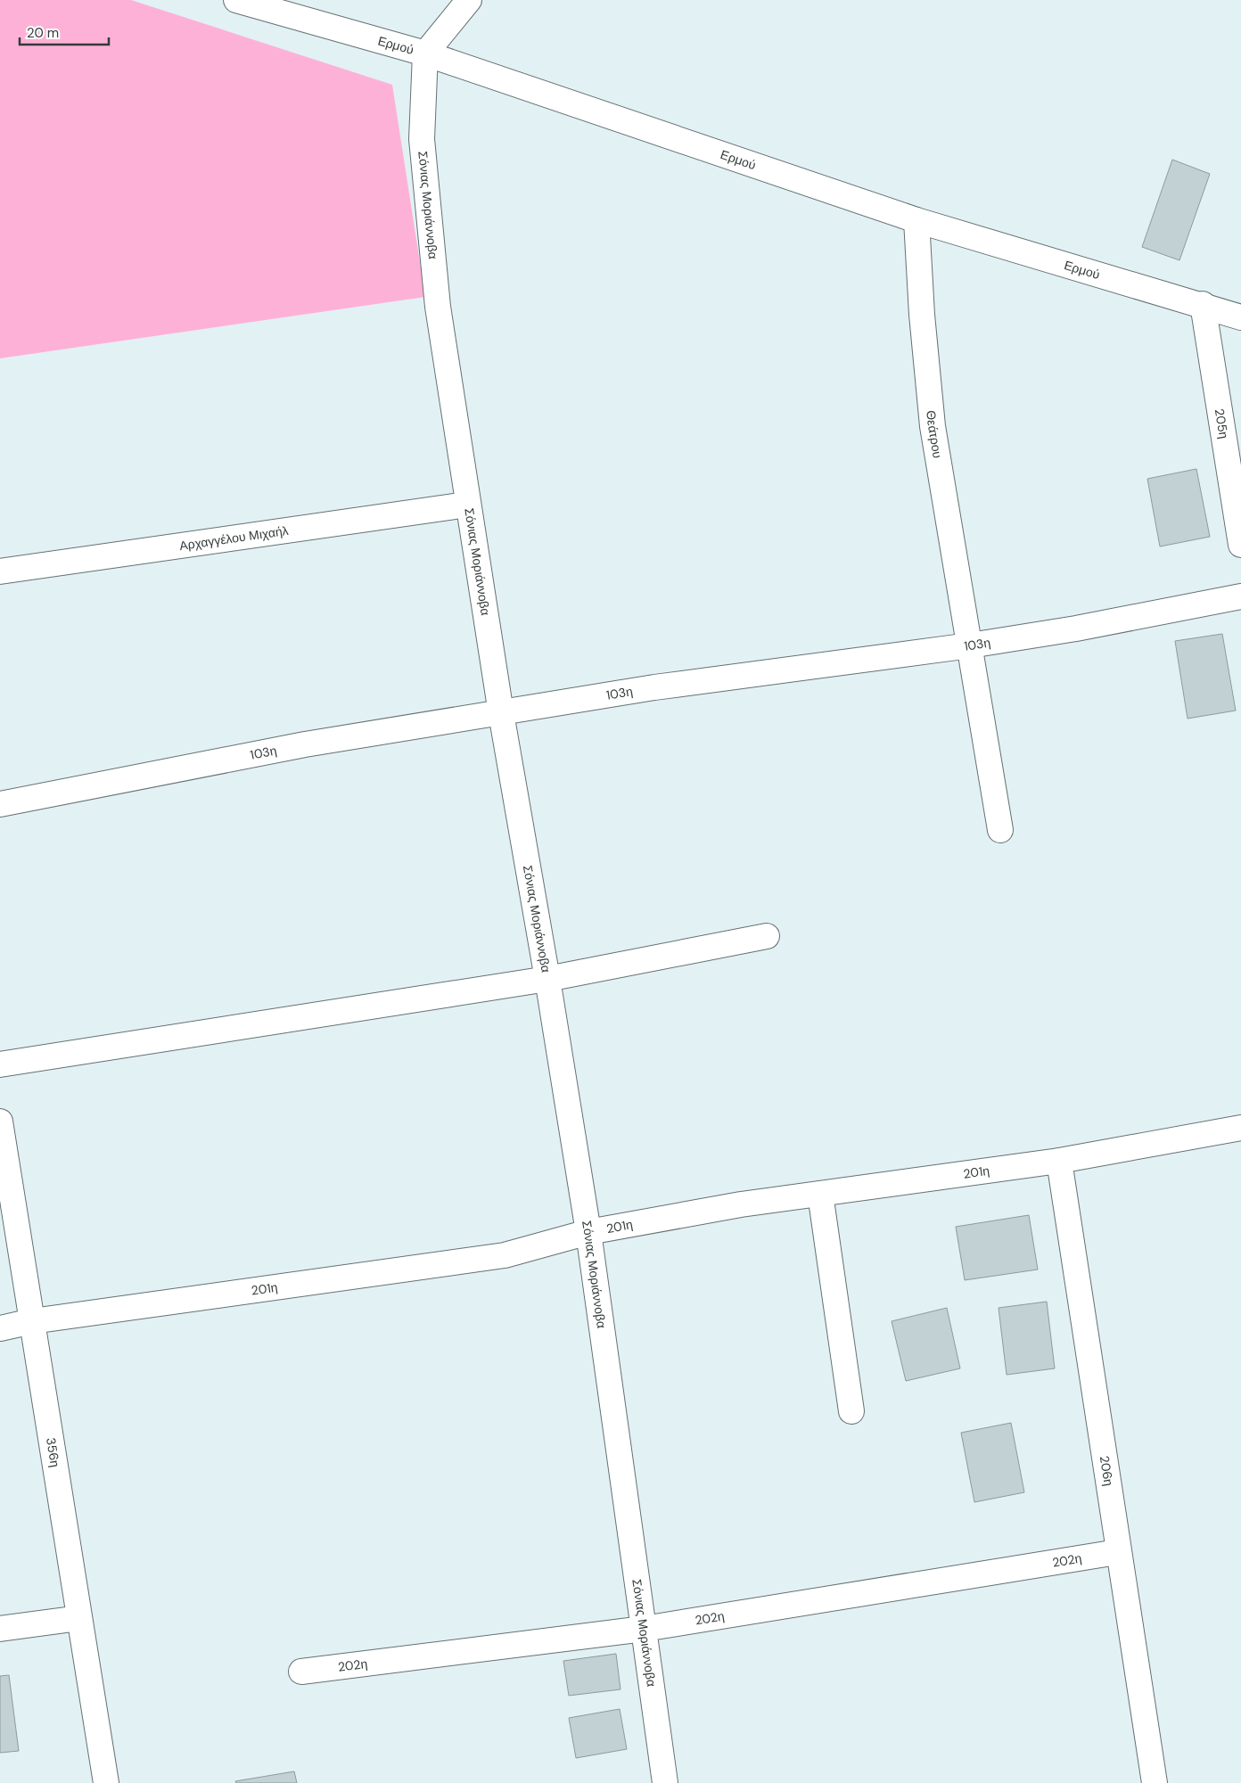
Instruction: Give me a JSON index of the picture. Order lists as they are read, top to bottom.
{
  "streets": {
    "street": [
      "Ερμού",
      "Σόνιας Μοριάννοβα",
      "205η",
      "Θεάτρου",
      "Αρχαγγέλου Μιχαήλ",
      "103η",
      "201η",
      "356η",
      "206η",
      "202η"
    ]
  },
  "crossings": [
    ["Ερμού", "Σόνιας Μοριάννοβα"],
    ["Ερμού", "205η"],
    ["Ερμού", "Θεάτρου"],
    ["Σόνιας Μοριάννοβα", "Αρχαγγέλου Μιχαήλ"],
    ["Σόνιας Μοριάννοβα", "103η"],
    ["Σόνιας Μοριάννοβα", "201η"],
    ["Σόνιας Μοριάννοβα", "202η"],
    ["Θεάτρου", "103η"],
    ["201η", "356η"],
    ["201η", "206η"],
    ["206η", "202η"]
  ],
  "scale_bar": "20 m"
}
